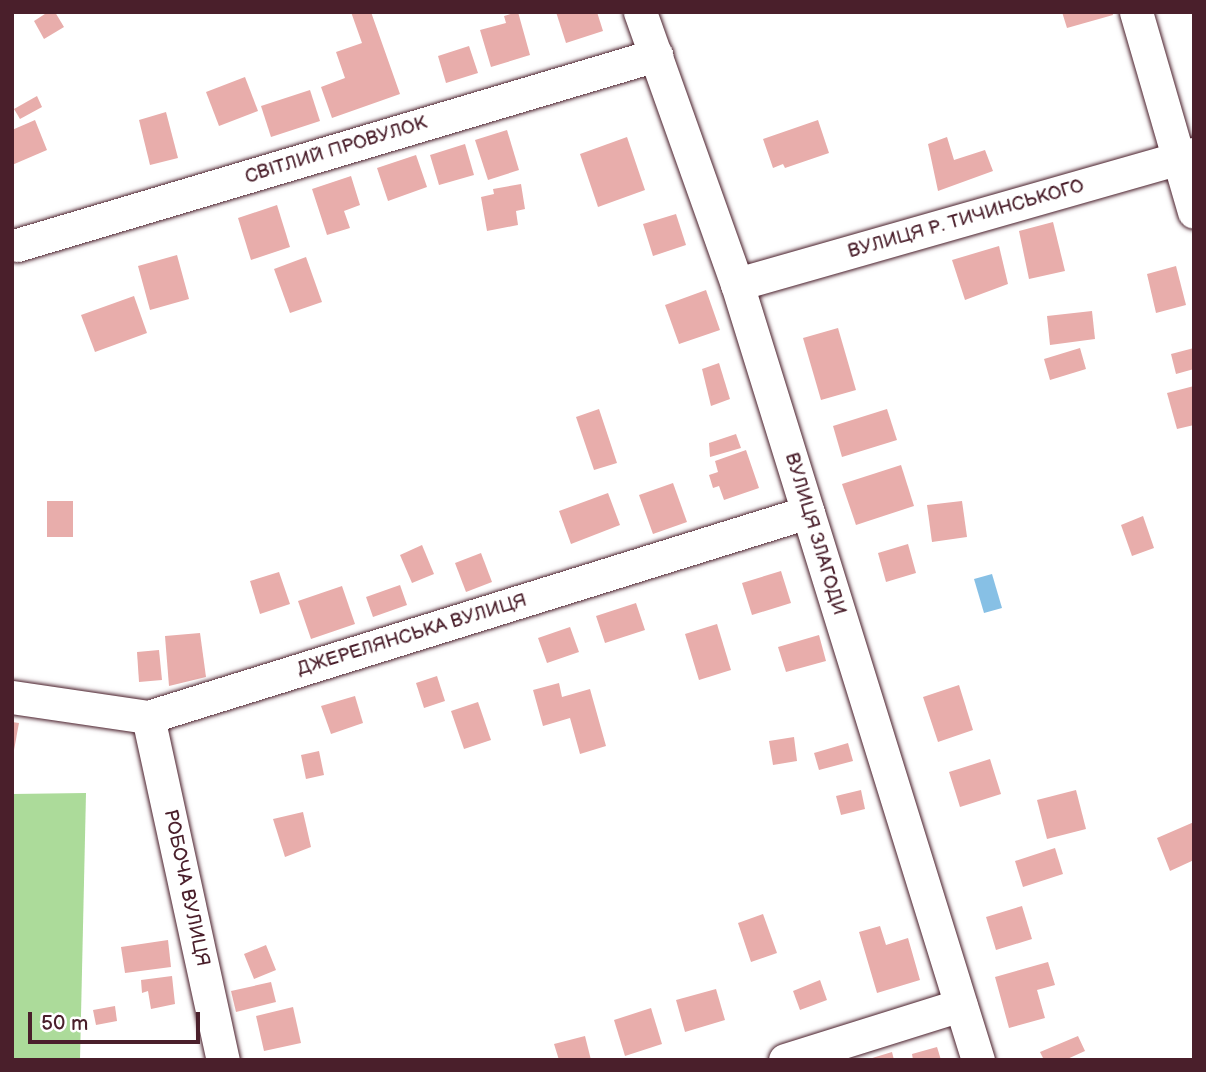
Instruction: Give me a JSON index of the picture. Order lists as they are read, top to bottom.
{
  "streets": {
    "street": [
      "СВІТЛИЙ ПРОВУЛОК",
      "ВУЛИЦЯ Р. ТИЧИНСЬКОГО",
      "ВУЛИЦЯ ЗЛАГОДИ",
      "ДЖЕРЕЛЯНСЬКА ВУЛИЦЯ",
      "РОБОЧА ВУЛИЦЯ"
    ]
  },
  "crossings": [
    ["СВІТЛИЙ ПРОВУЛОК", "ВУЛИЦЯ ЗЛАГОДИ"],
    ["ВУЛИЦЯ Р. ТИЧИНСЬКОГО", "ВУЛИЦЯ ЗЛАГОДИ"],
    ["ВУЛИЦЯ ЗЛАГОДИ", "ДЖЕРЕЛЯНСЬКА ВУЛИЦЯ"],
    ["ДЖЕРЕЛЯНСЬКА ВУЛИЦЯ", "РОБОЧА ВУЛИЦЯ"]
  ],
  "scale_bar": "50 m"
}
